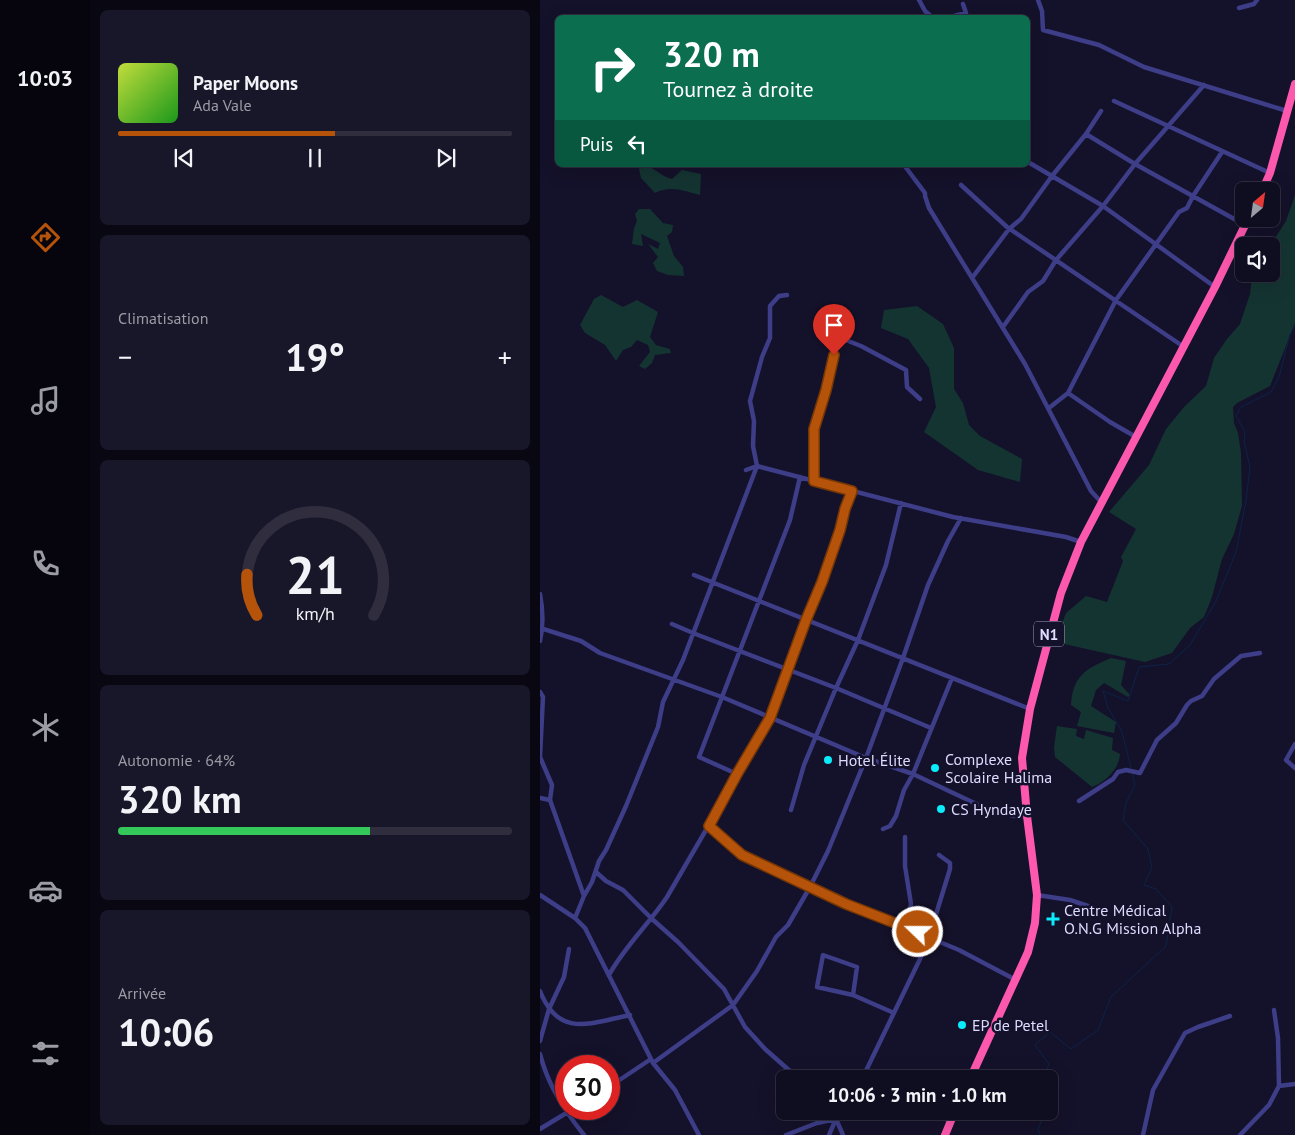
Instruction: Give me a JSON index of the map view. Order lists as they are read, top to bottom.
{
  "streets": {
    "highway": ["N1"]
  },
  "places": {
    "other": [
      "Hotel Élite",
      "Complexe Scolaire Halima",
      "CS Hyndaye",
      "EP de Petel"
    ],
    "health": ["Centre Médical O.N.G Mission Alpha"]
  },
  "north": "top right",
  "page": {
    "tabs": "10:03",
    "turn": ["320 m", "Tournez à droite"],
    "song": ["Paper Moons", "Ada Vale"],
    "then": "Puis",
    "tile": [
      "Climatisation",
      ["Autonomie · 64%", "320 km"],
      ["Arrivée", "10:06"]
    ],
    "heat": ["−", "19°", "+"],
    "limit": "30",
    "trip": "10:06 · 3 min · 1.0 km",
    "gauge": ["21", "km/h"]
  }
}
